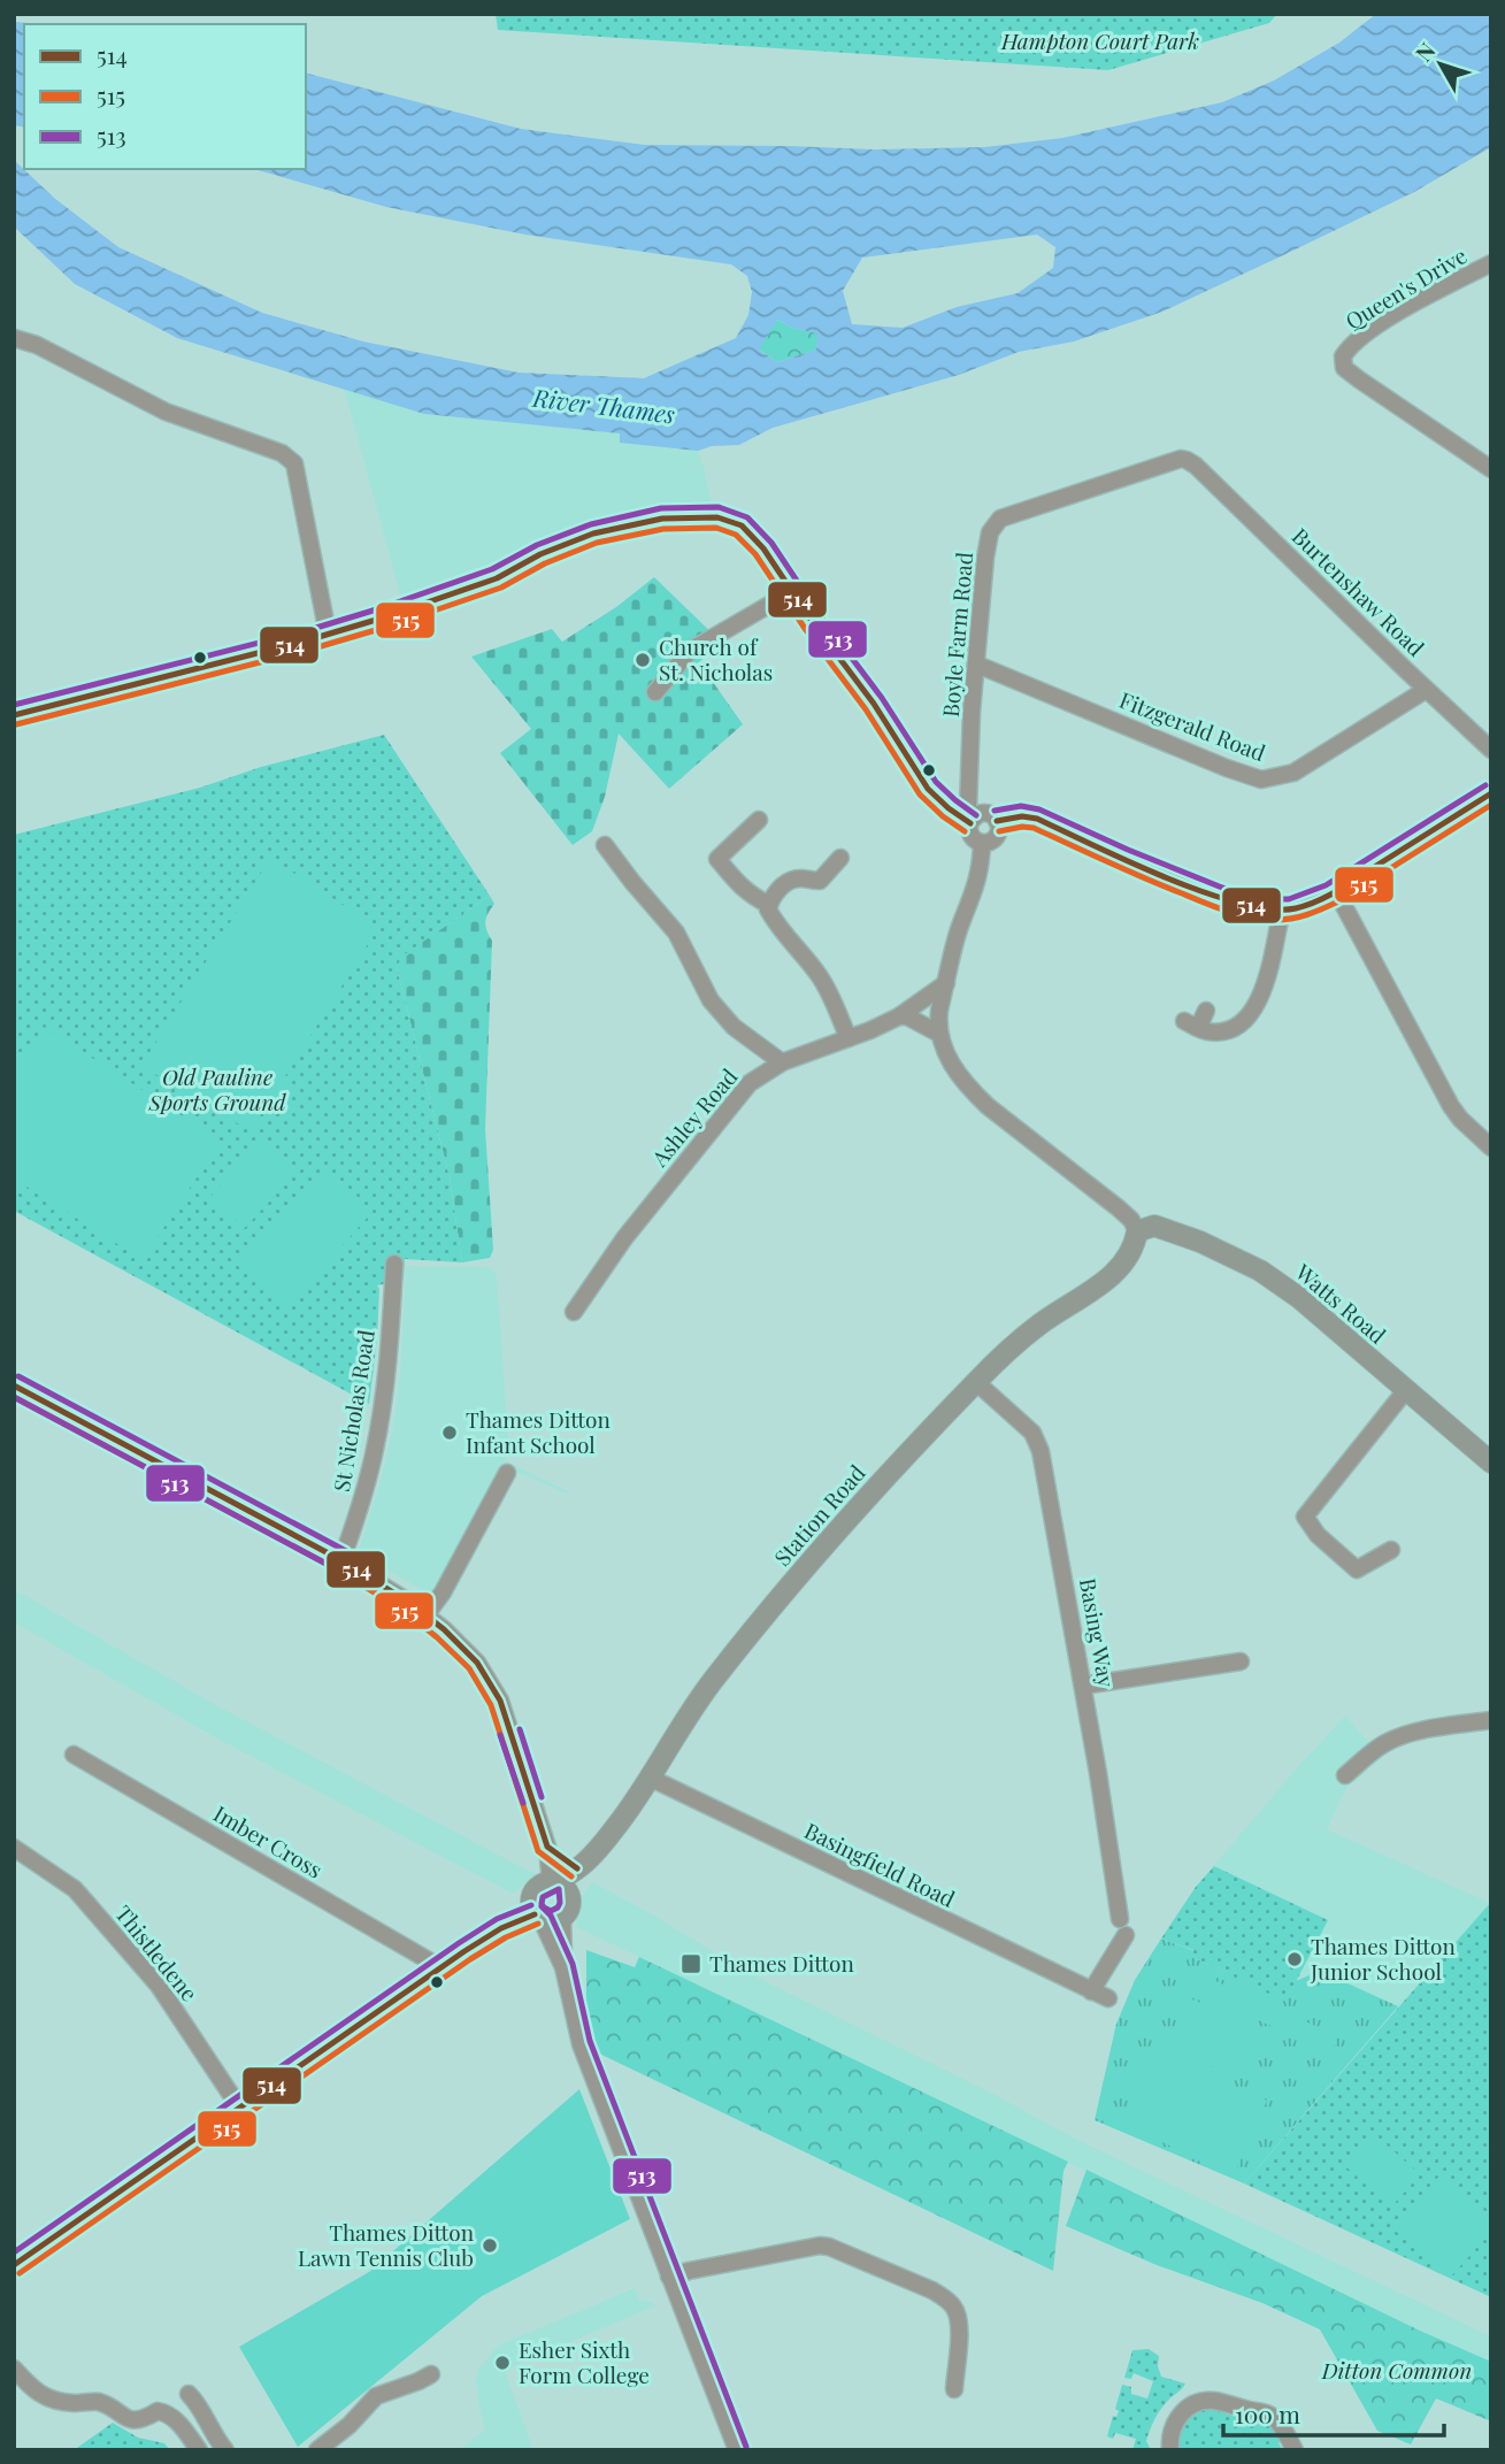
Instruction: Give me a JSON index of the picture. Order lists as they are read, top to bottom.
{
  "streets": {
    "main road": ["Watts Road", "Station Road"],
    "street": [
      "Queen's Drive",
      "Burtenshaw Road",
      "Boyle Farm Road",
      "Fitzgerald Road",
      "Ashley Road",
      "St Nicholas Road",
      "Basing Way",
      "Imber Cross",
      "Basingfield Road",
      "Thistledene"
    ]
  },
  "crossings": [
    ["Burtenshaw Road", "Boyle Farm Road"],
    ["Burtenshaw Road", "Fitzgerald Road"],
    ["Boyle Farm Road", "Fitzgerald Road"],
    ["Watts Road", "Station Road"],
    ["Station Road", "Basing Way"],
    ["Station Road", "Basingfield Road"],
    ["Basing Way", "Basingfield Road"]
  ],
  "water": ["River Thames"],
  "parks": ["Hampton Court Park", "Old Pauline Sports Ground", "Ditton Common"],
  "places": {
    "other": [
      "Church of St. Nicholas",
      "Thames Ditton Infant School",
      "Thames Ditton Junior School",
      "Thames Ditton Lawn Tennis Club",
      "Esher Sixth Form College"
    ],
    "transit": ["Thames Ditton"]
  },
  "lines": ["transit line 513", "transit line 514", "transit line 515"],
  "legend": ["514", "515", "513"],
  "scale_bar": "100 m",
  "north": "top left"
}
